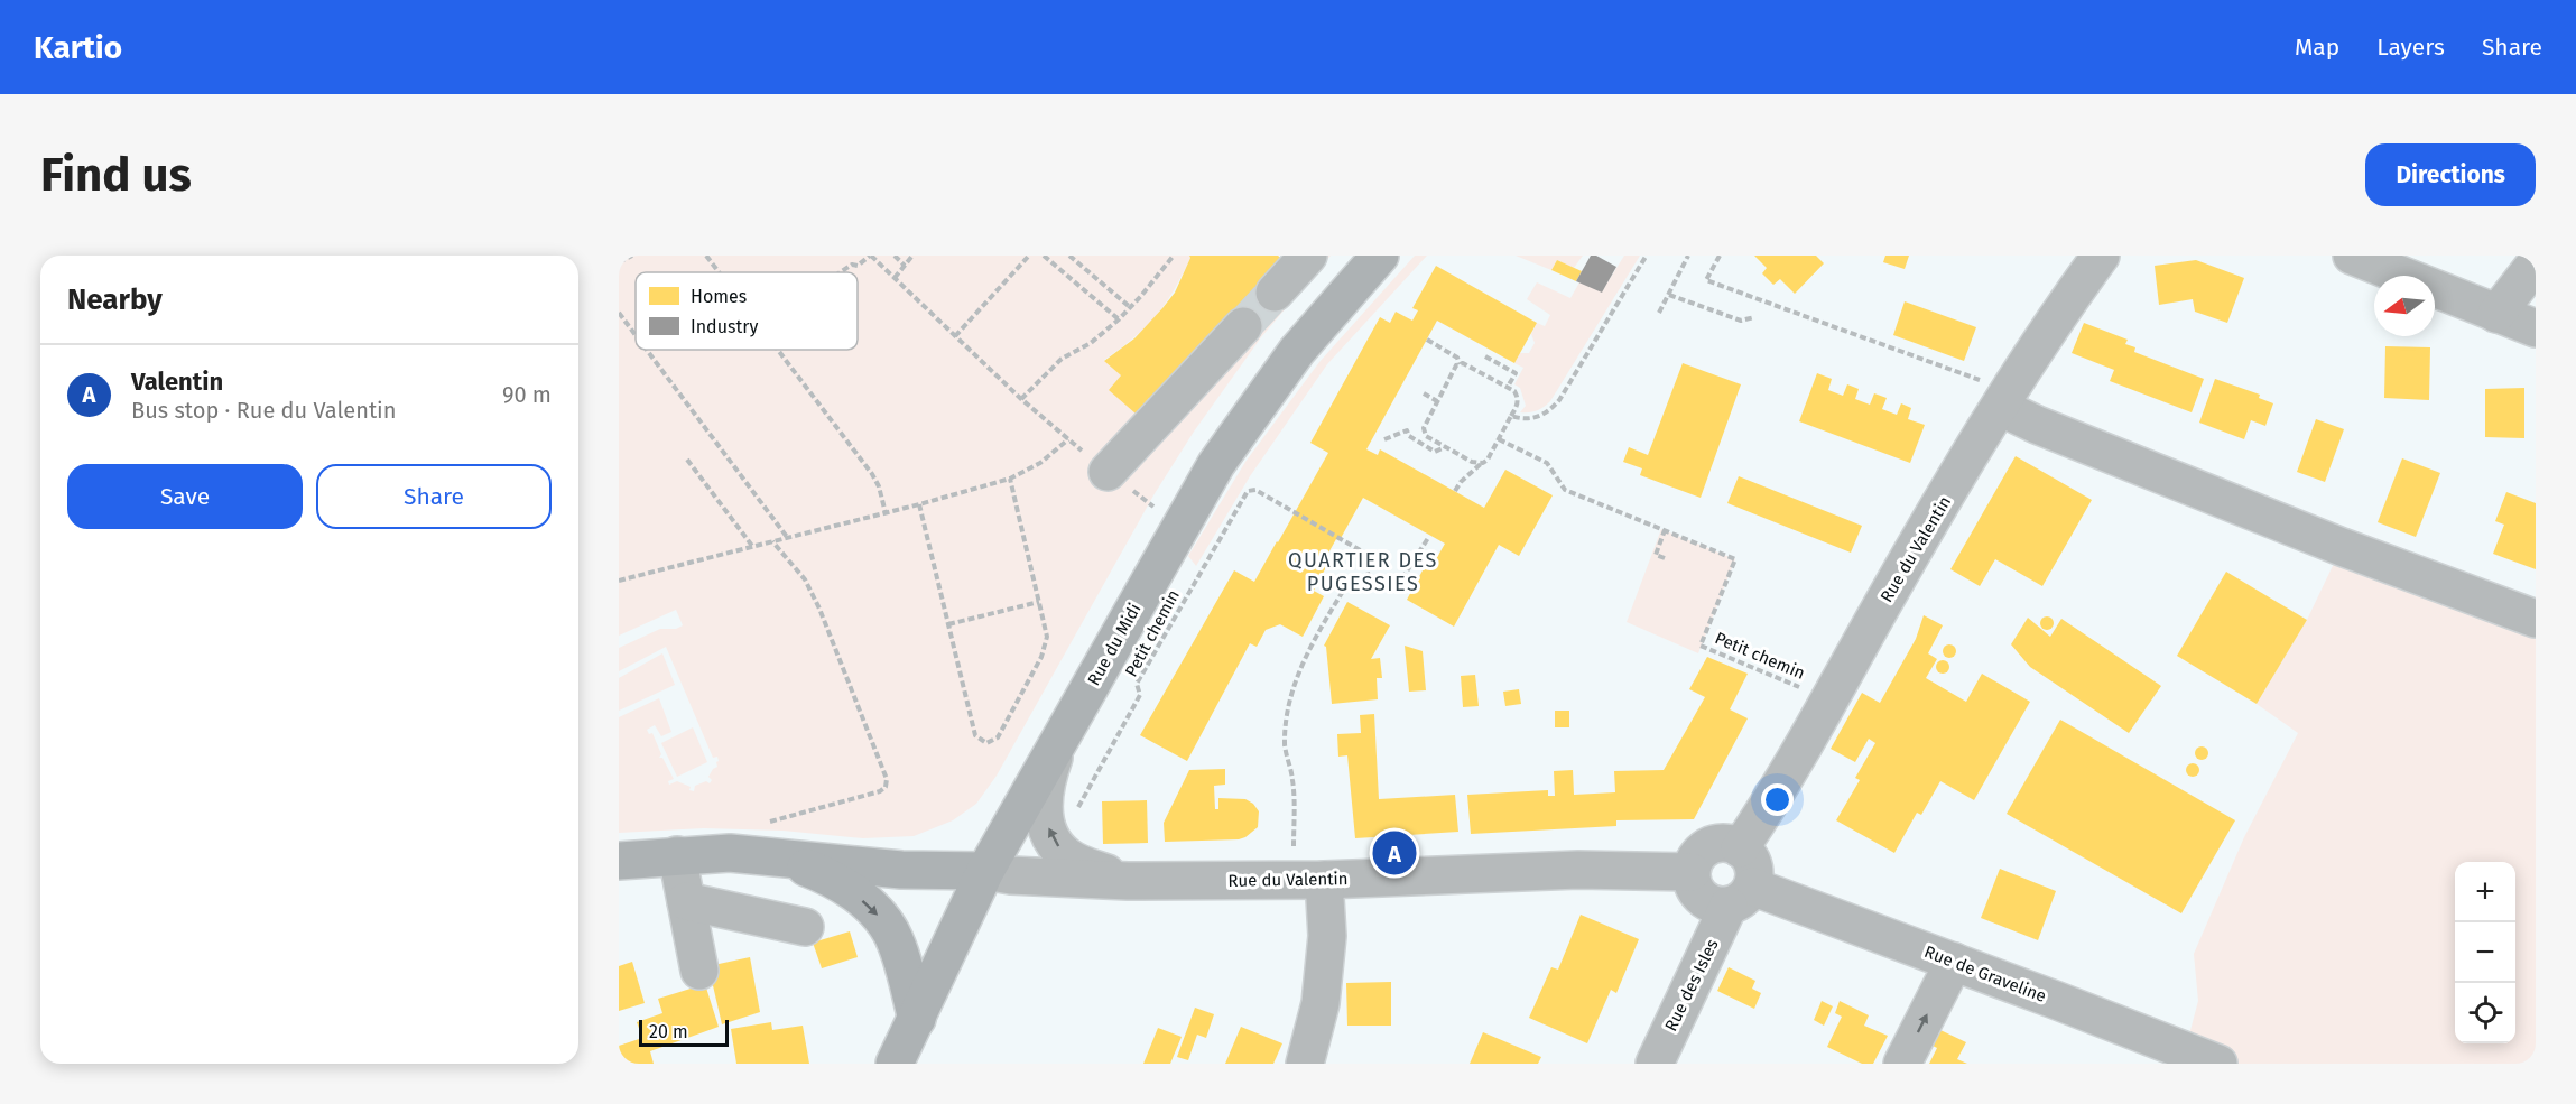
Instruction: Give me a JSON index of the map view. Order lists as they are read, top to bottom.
{
  "streets": {
    "main road": ["Rue du Valentin", "Rue du Midi"],
    "street": ["Rue de Graveline", "Rue des Isles"],
    "path": ["Petit chemin"]
  },
  "crossings": [
    ["Rue du Valentin", "Rue du Midi"],
    ["Rue du Valentin", "Rue de Graveline"],
    ["Rue du Valentin", "Rue des Isles"],
    ["Rue de Graveline", "Rue des Isles"]
  ],
  "districts": ["QUARTIER DES PUGESSIES"],
  "legend": ["Homes", "Industry"],
  "scale_bar": "20 m",
  "north": "left",
  "page": {
    "header": "Kartio",
    "nav": ["Map", "Layers", "Share"],
    "buttons": [
      "Directions",
      ["Save", "Share"]
    ],
    "title": "Find us",
    "heading": "Nearby",
    "list": [
      {
        "mark": "A",
        "name": "Valentin",
        "note": "Bus stop · Rue du Valentin",
        "value": "90 m"
      }
    ],
    "pins": "A",
    "map_buttons": ["+", "−"],
    "scale": "20 m"
  }
}
